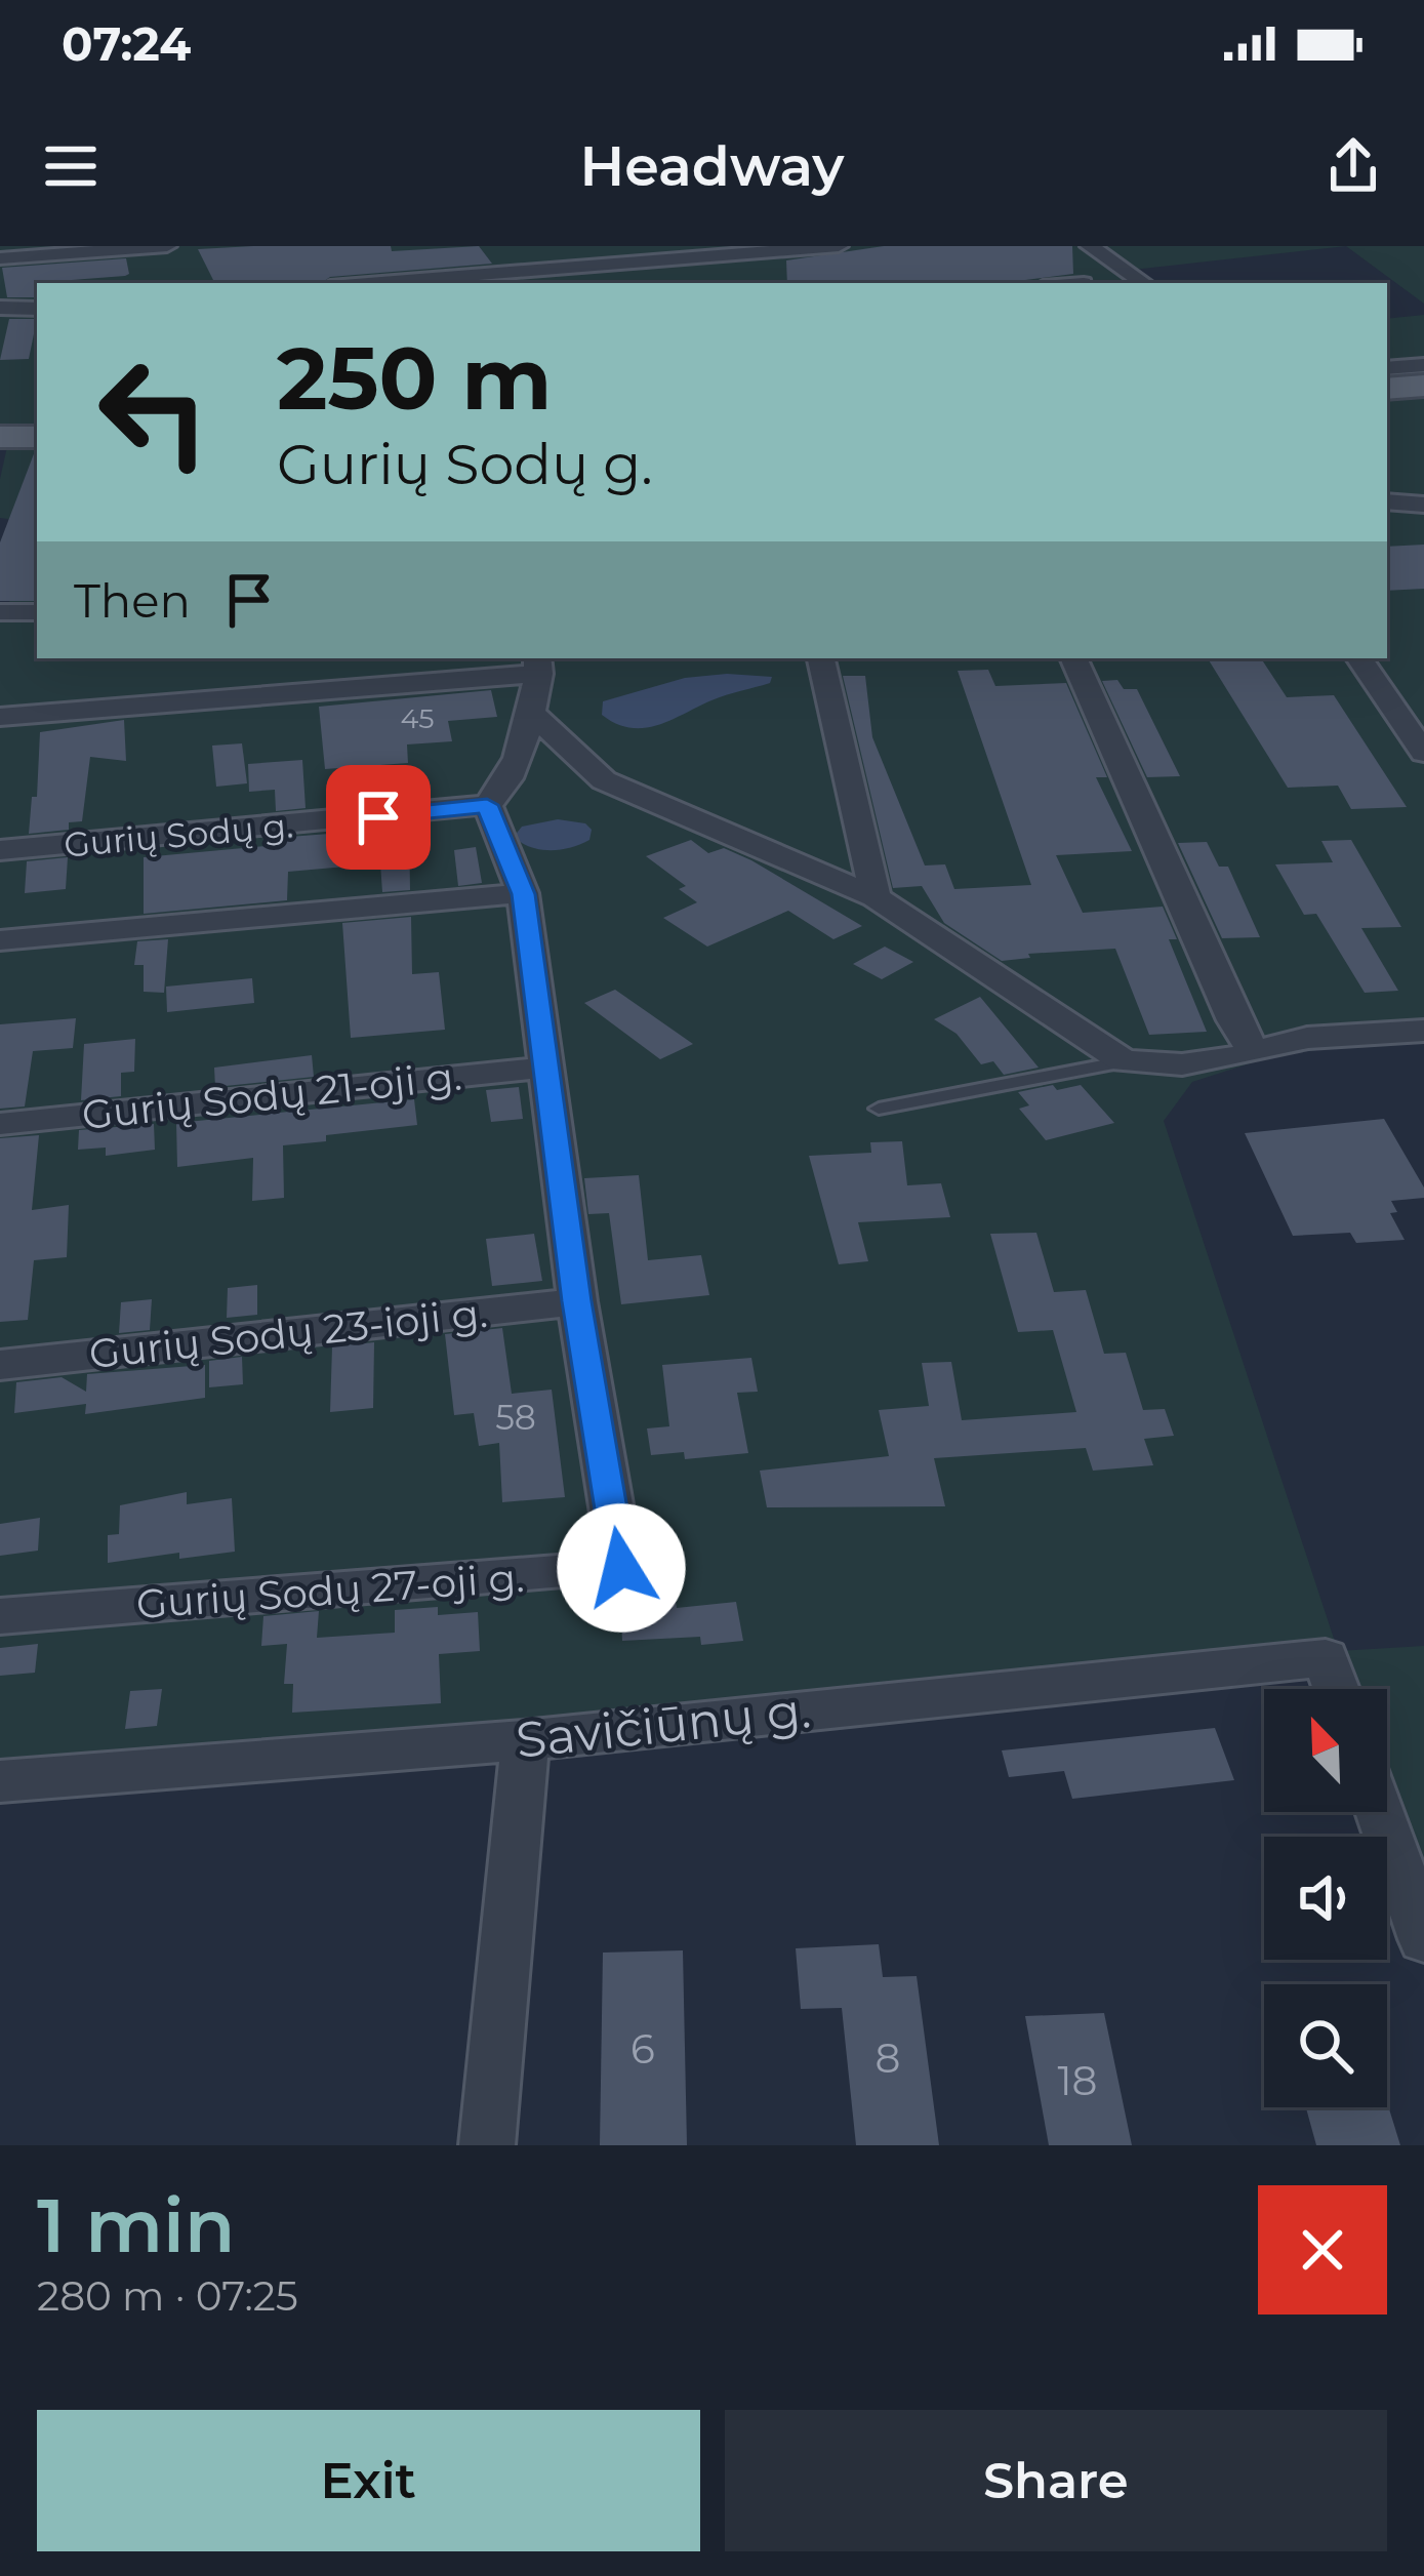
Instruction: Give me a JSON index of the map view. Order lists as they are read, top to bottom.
{
  "streets": {
    "street": [
      "Gurių Sodų g.",
      "Gurių Sodų 21-oji g.",
      "Gurių Sodų 23-ioji g.",
      "Gurių Sodų 27-oji g.",
      "Savičiūnų g."
    ]
  },
  "crossings": [
    ["Gurių Sodų g.", "Gurių Sodų 27-oji g."],
    ["Gurių Sodų 21-oji g.", "Gurių Sodų 27-oji g."],
    ["Gurių Sodų 23-ioji g.", "Gurių Sodų 27-oji g."]
  ],
  "house_numbers": [
    "45",
    "58",
    "6",
    "8",
    "18"
  ],
  "north": "top left",
  "page": {
    "status": "07:24",
    "header": "Headway",
    "turn": ["250 m", "Gurių Sodų g."],
    "then": "Then",
    "heading": ["1 min", "280 m · 07:25"],
    "buttons": ["Exit", "Share"]
  }
}
